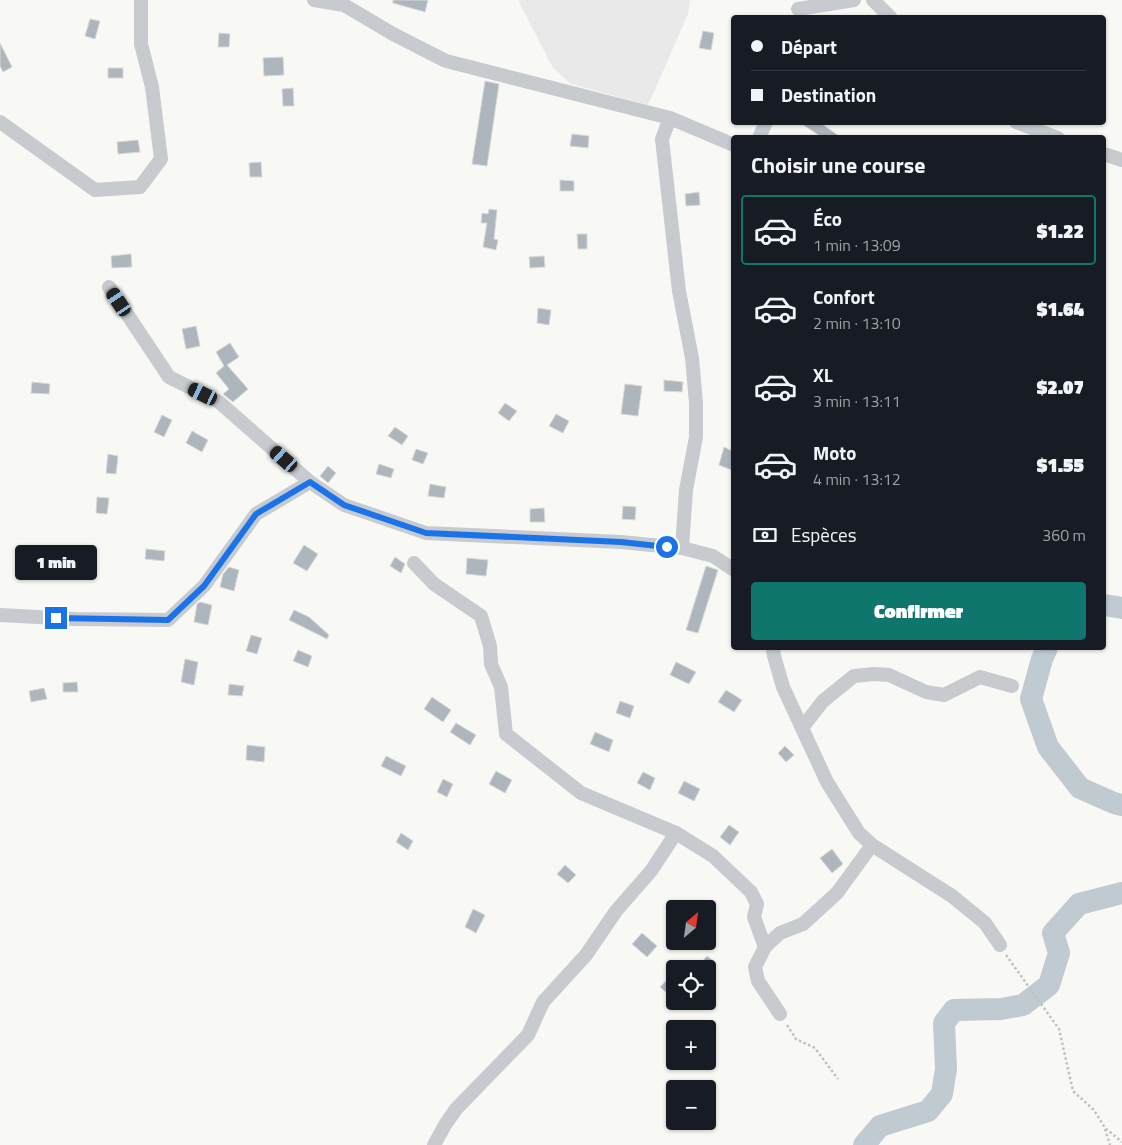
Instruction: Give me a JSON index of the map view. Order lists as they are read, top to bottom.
{
  "north": "top right",
  "page": {
    "banner": ["Départ", "Destination"],
    "heading": "Choisir une course",
    "list": [
      {
        "name": "Éco",
        "note": "1 min · 13:09",
        "value": "$1.22"
      },
      {
        "name": "Confort",
        "note": "2 min · 13:10",
        "value": "$1.64"
      },
      {
        "name": "XL",
        "note": "3 min · 13:11",
        "value": "$2.07"
      },
      {
        "name": "Moto",
        "note": "4 min · 13:12",
        "value": "$1.55"
      }
    ],
    "pay": ["Espèces", "360 m"],
    "bubble": "1 min",
    "buttons": "Confirmer",
    "map_buttons": ["+", "−"]
  }
}
